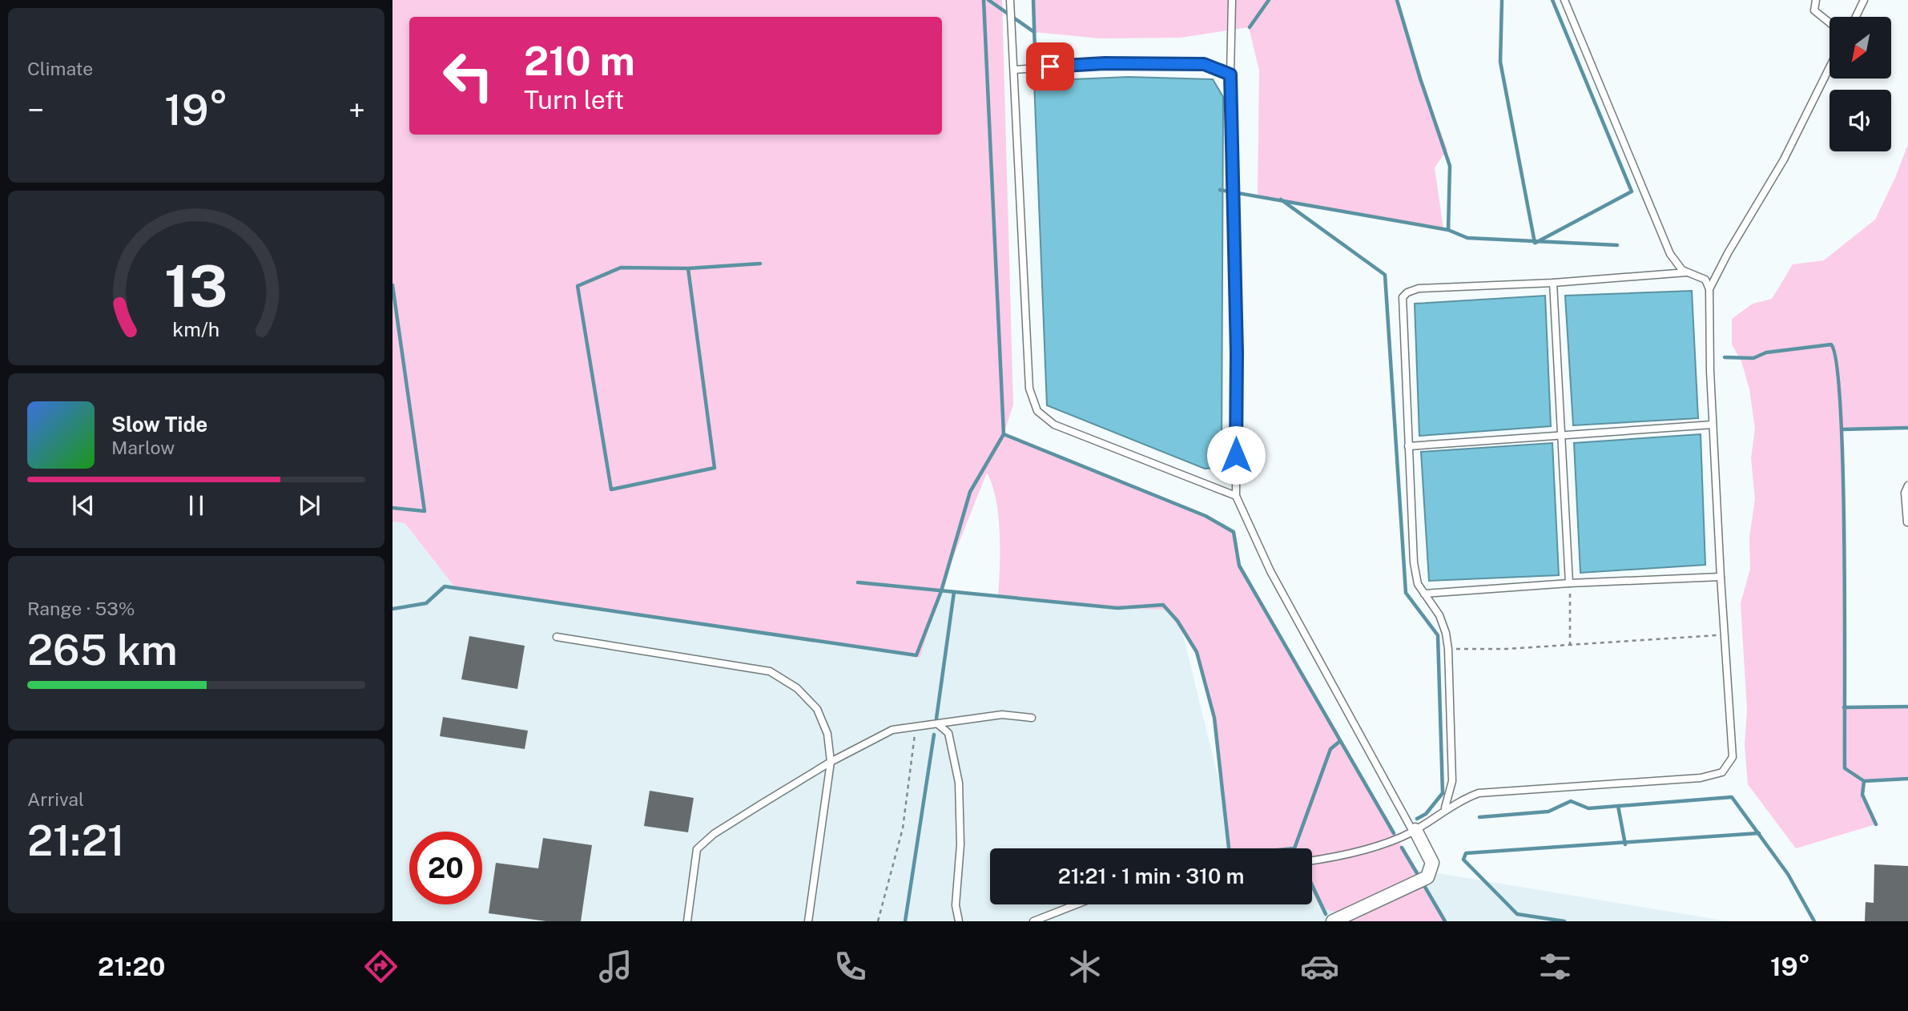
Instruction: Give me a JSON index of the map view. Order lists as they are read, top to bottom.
{
  "north": "bottom left",
  "page": {
    "tile": [
      "Climate",
      ["Range · 53%", "265 km"],
      ["Arrival", "21:21"]
    ],
    "turn": ["210 m", "Turn left"],
    "heat": ["−", "19°", "+"],
    "song": ["Slow Tide", "Marlow"],
    "limit": "20",
    "trip": "21:21 · 1 min · 310 m",
    "tabs": ["21:20", "19°"],
    "gauge": ["13", "km/h"]
  }
}
